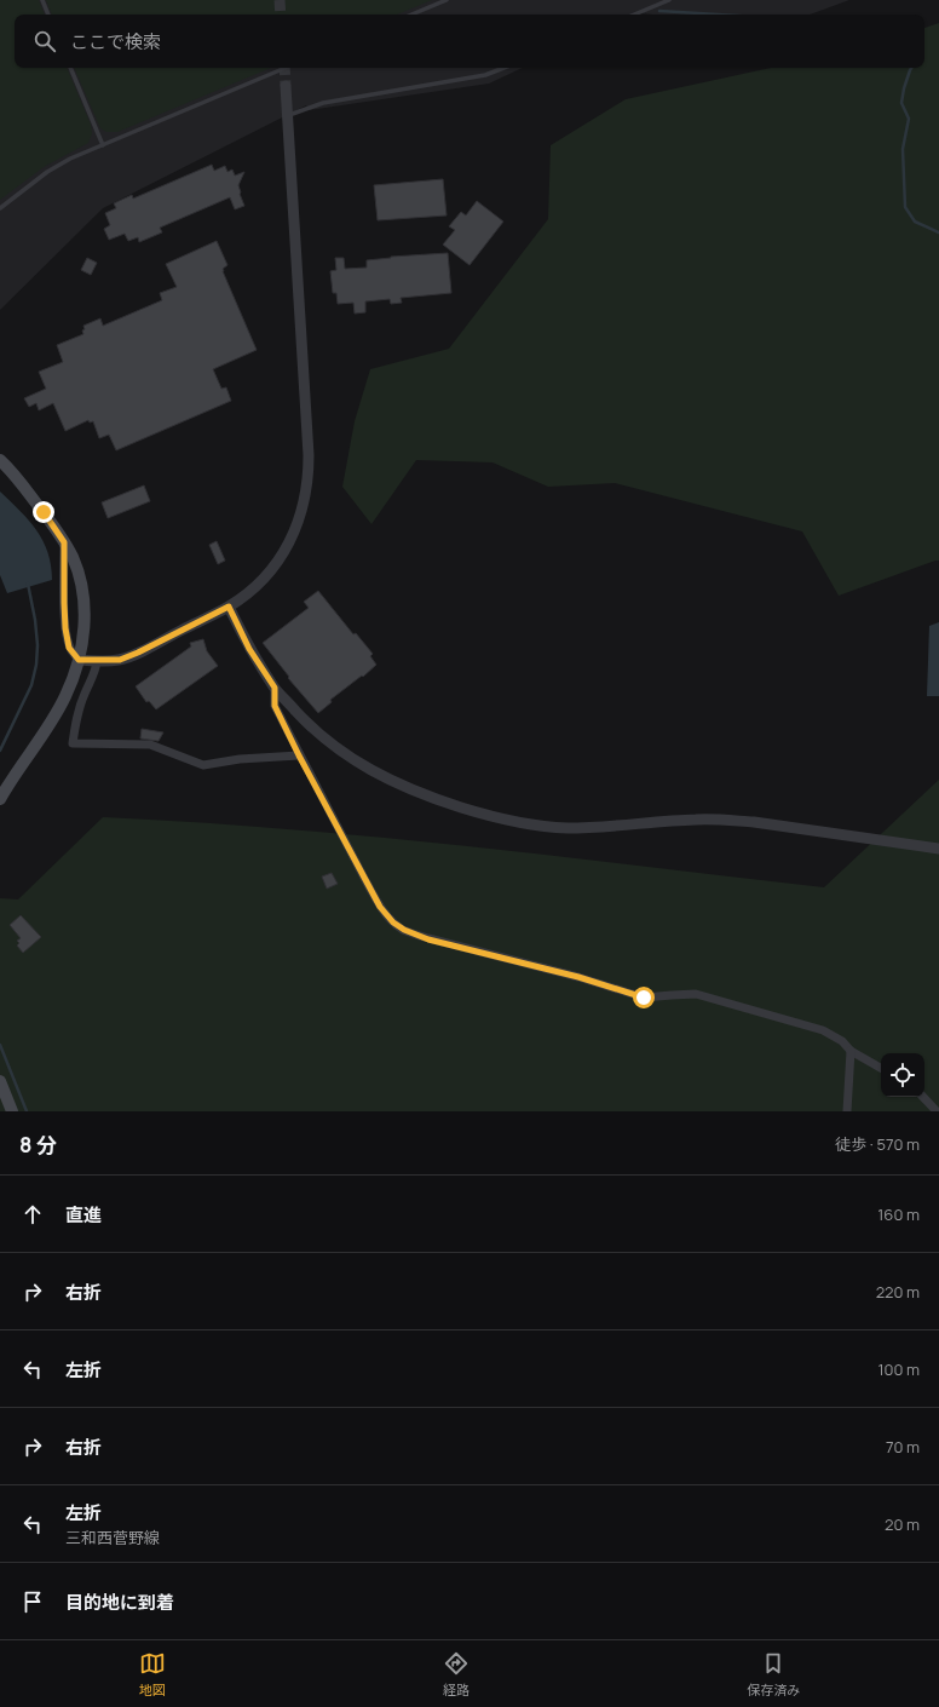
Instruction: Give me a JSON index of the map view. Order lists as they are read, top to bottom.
{
  "page": {
    "search": "ここで検索",
    "heading": ["8 分", "徒歩 · 570 m"],
    "list": [
      ["直進", "160 m"],
      ["右折", "220 m"],
      ["左折", "100 m"],
      ["右折", "70 m"],
      ["左折", "三和西菅野線", "20 m"],
      "目的地に到着"
    ],
    "nav": ["地図", "経路", "保存済み"]
  }
}
